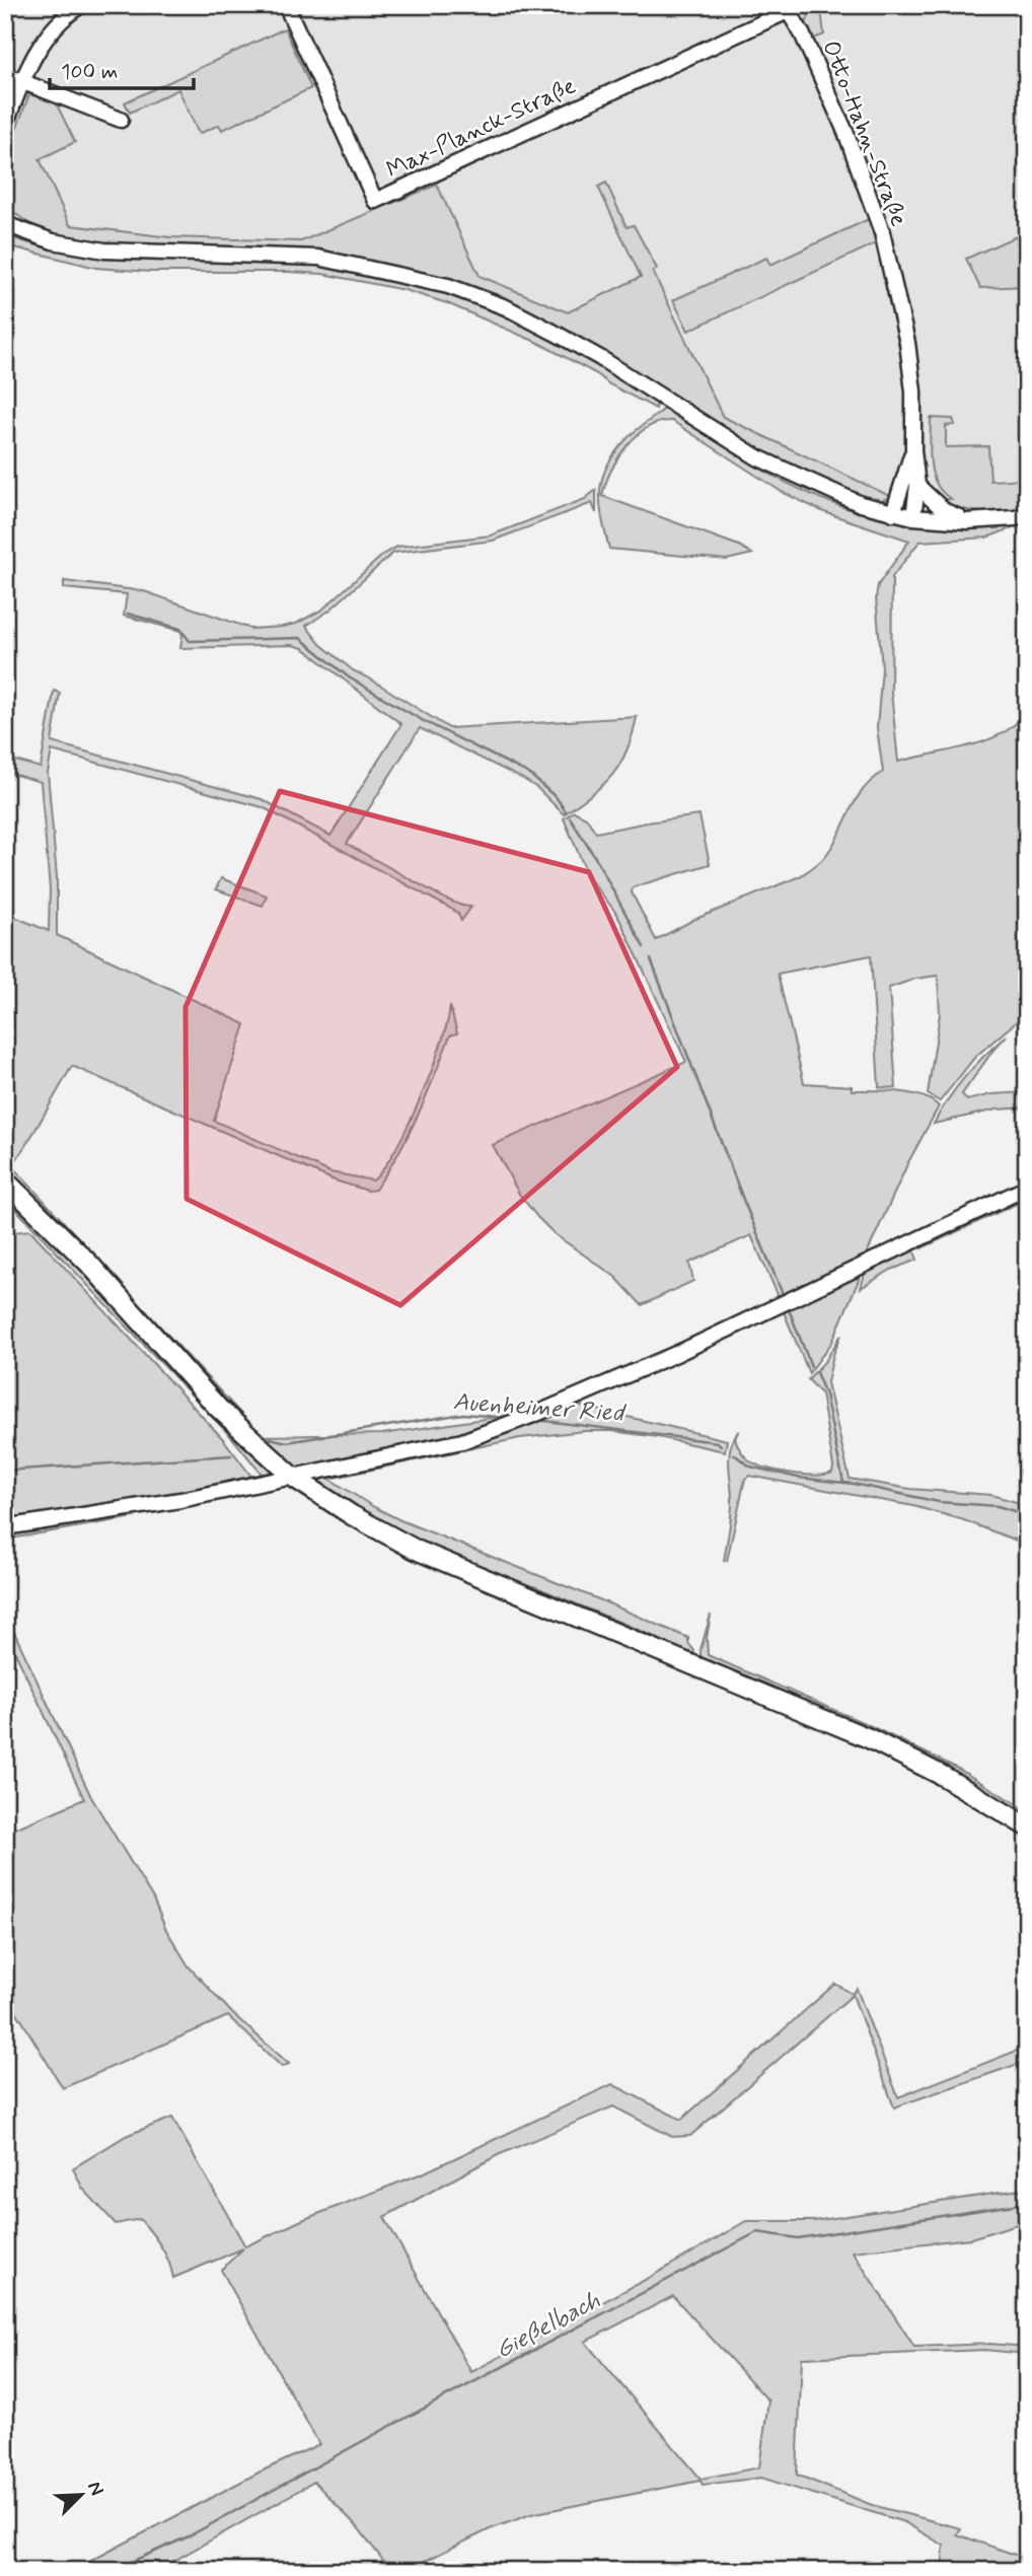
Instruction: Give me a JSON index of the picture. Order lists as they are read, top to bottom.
{
  "streets": {
    "street": ["Max-Planck-Straße", "Otto-Hahn-Straße"]
  },
  "crossings": [
    ["Max-Planck-Straße", "Otto-Hahn-Straße"]
  ],
  "water": ["Auenheimer Ried", "Gießelbach"],
  "scale_bar": "100 m",
  "north": "top right"
}
